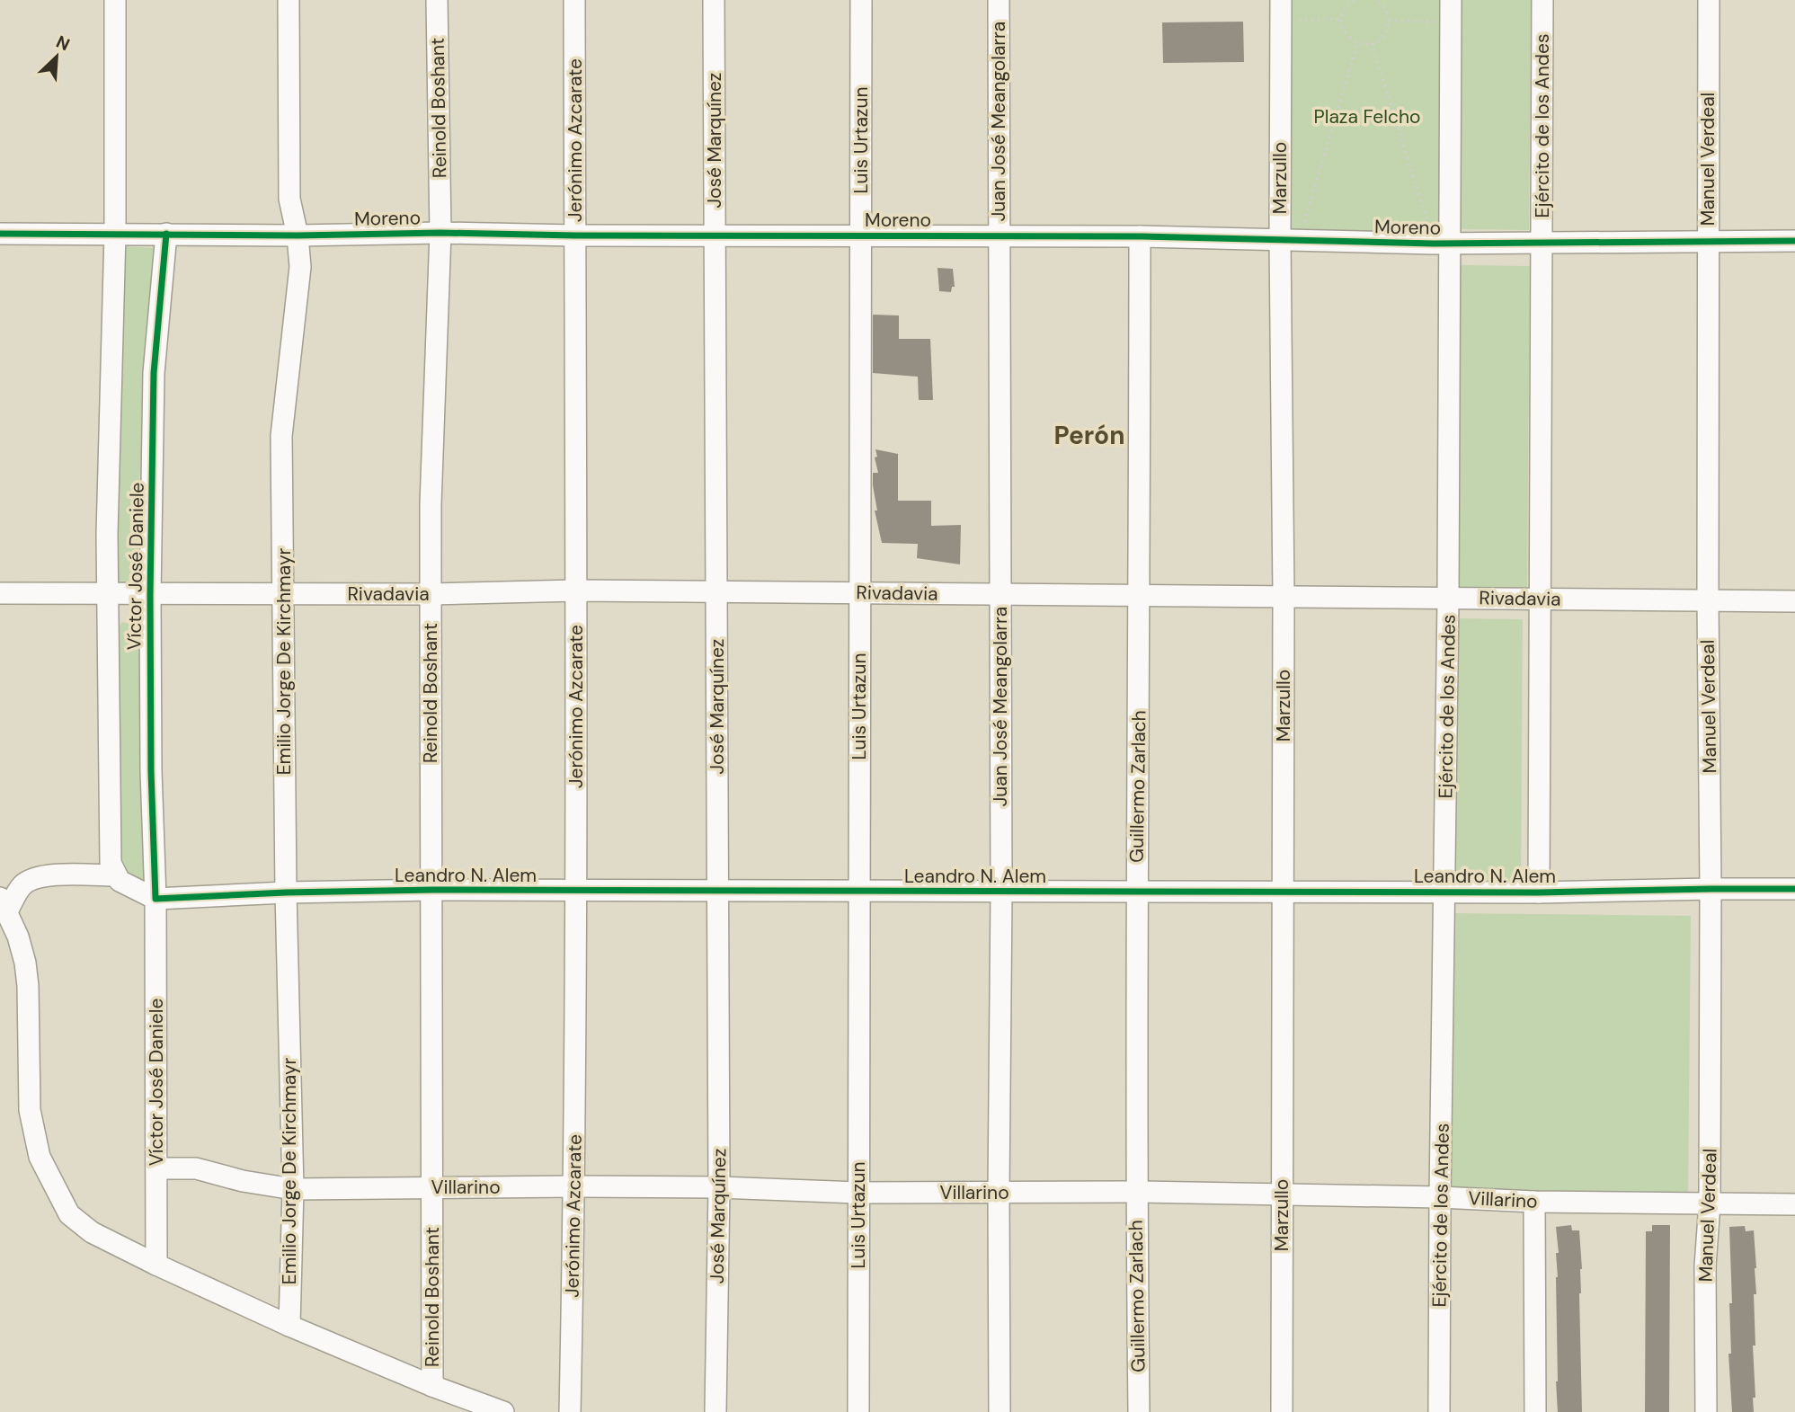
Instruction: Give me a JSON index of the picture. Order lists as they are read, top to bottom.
{
  "streets": {
    "street": [
      "Reinold Boshant",
      "Juan José Meangolarra",
      "Ejército de los Andes",
      "Jerónimo Azcarate",
      "José Marquínez",
      "Luis Urtazun",
      "Manuel Verdeal",
      "Marzullo",
      "Moreno",
      "Víctor José Daniele",
      "Rivadavia",
      "Emilio Jorge De Kirchmayr",
      "Guillermo Zarlach",
      "Leandro N. Alem",
      "Villarino"
    ]
  },
  "crossings": [
    ["Reinold Boshant", "Moreno"],
    ["Reinold Boshant", "Rivadavia"],
    ["Reinold Boshant", "Leandro N. Alem"],
    ["Reinold Boshant", "Villarino"],
    ["Juan José Meangolarra", "Moreno"],
    ["Juan José Meangolarra", "Rivadavia"],
    ["Juan José Meangolarra", "Leandro N. Alem"],
    ["Juan José Meangolarra", "Villarino"],
    ["Ejército de los Andes", "Moreno"],
    ["Ejército de los Andes", "Rivadavia"],
    ["Ejército de los Andes", "Leandro N. Alem"],
    ["Ejército de los Andes", "Villarino"],
    ["Jerónimo Azcarate", "Moreno"],
    ["Jerónimo Azcarate", "Rivadavia"],
    ["Jerónimo Azcarate", "Leandro N. Alem"],
    ["Jerónimo Azcarate", "Villarino"],
    ["José Marquínez", "Moreno"],
    ["José Marquínez", "Rivadavia"],
    ["José Marquínez", "Leandro N. Alem"],
    ["José Marquínez", "Villarino"],
    ["Luis Urtazun", "Moreno"],
    ["Luis Urtazun", "Rivadavia"],
    ["Luis Urtazun", "Leandro N. Alem"],
    ["Luis Urtazun", "Villarino"],
    ["Manuel Verdeal", "Moreno"],
    ["Manuel Verdeal", "Rivadavia"],
    ["Manuel Verdeal", "Leandro N. Alem"],
    ["Manuel Verdeal", "Villarino"],
    ["Marzullo", "Moreno"],
    ["Marzullo", "Rivadavia"],
    ["Marzullo", "Leandro N. Alem"],
    ["Marzullo", "Villarino"],
    ["Moreno", "Víctor José Daniele"],
    ["Moreno", "Emilio Jorge De Kirchmayr"],
    ["Moreno", "Guillermo Zarlach"],
    ["Víctor José Daniele", "Rivadavia"],
    ["Víctor José Daniele", "Leandro N. Alem"],
    ["Víctor José Daniele", "Villarino"],
    ["Rivadavia", "Emilio Jorge De Kirchmayr"],
    ["Rivadavia", "Guillermo Zarlach"],
    ["Emilio Jorge De Kirchmayr", "Leandro N. Alem"],
    ["Emilio Jorge De Kirchmayr", "Villarino"],
    ["Guillermo Zarlach", "Leandro N. Alem"],
    ["Guillermo Zarlach", "Villarino"]
  ],
  "districts": ["Perón"],
  "parks": ["Plaza Felcho"],
  "north": "top right"
}
